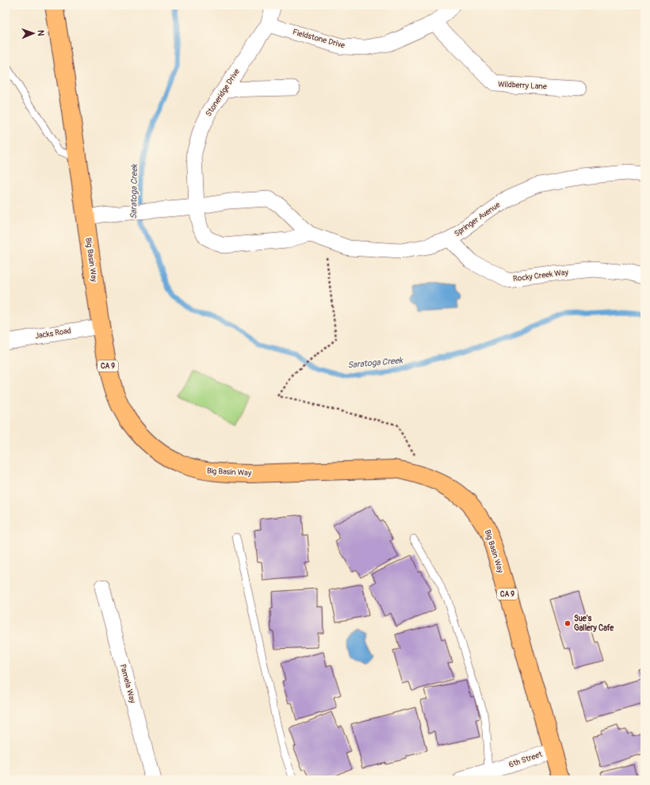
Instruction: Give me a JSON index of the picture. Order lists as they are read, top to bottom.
{
  "streets": {
    "main road": ["Big Basin Way", "CA 9"],
    "street": [
      "Fieldstone Drive",
      "Wildberry Lane",
      "Stoneridge Drive",
      "Springer Avenue",
      "Rocky Creek Way",
      "Jacks Road",
      "Pamela Way",
      "6th Street"
    ]
  },
  "crossings": [
    ["Fieldstone Drive", "Wildberry Lane"],
    ["Fieldstone Drive", "Stoneridge Drive"],
    ["Stoneridge Drive", "Springer Avenue"],
    ["Springer Avenue", "Big Basin Way"],
    ["Springer Avenue", "Rocky Creek Way"],
    ["Big Basin Way", "Jacks Road"],
    ["Big Basin Way", "6th Street"]
  ],
  "water": ["Saratoga Creek"],
  "places": ["Sue's Gallery Cafe"],
  "north": "right"
}
